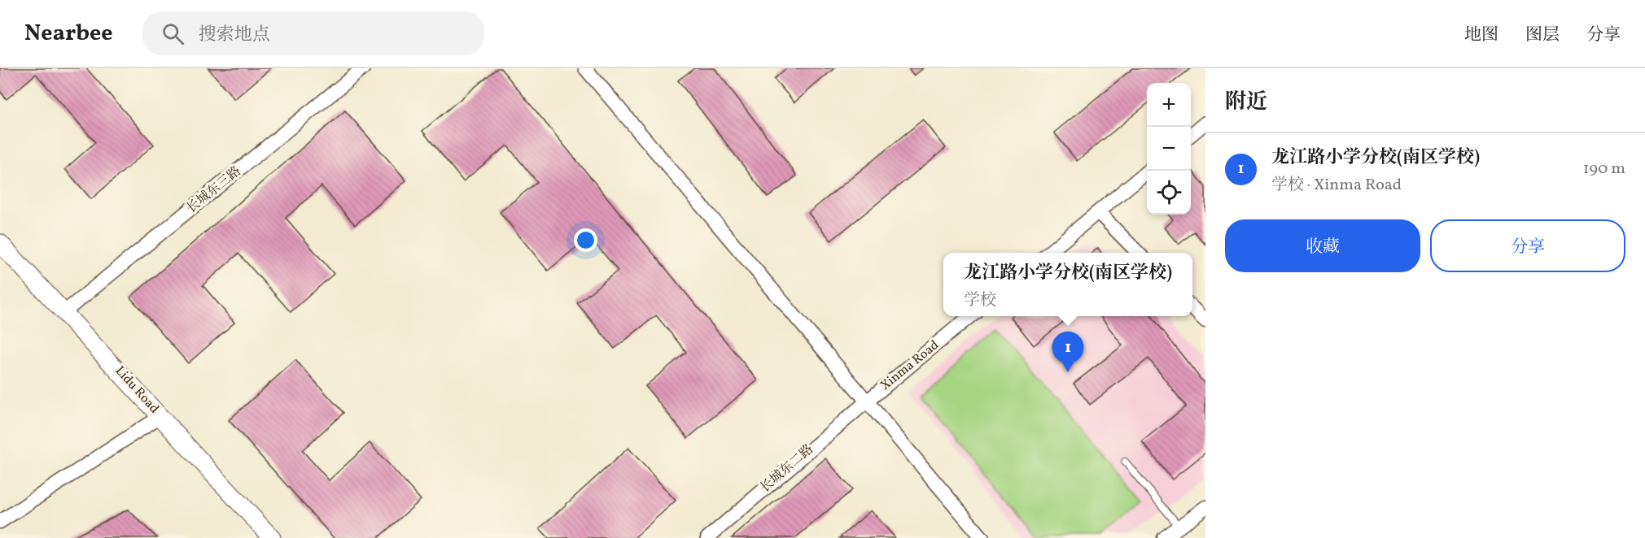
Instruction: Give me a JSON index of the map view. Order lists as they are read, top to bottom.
{
  "streets": {
    "street": [
      "长城东三路",
      "Xinma Road",
      "Lidu Road",
      "长城东二路"
    ]
  },
  "crossings": [
    ["长城东三路", "Lidu Road"],
    ["Xinma Road", "长城东二路"]
  ],
  "page": {
    "header": "Nearbee",
    "search": "搜索地点",
    "nav": ["地图", "图层", "分享"],
    "heading": "附近",
    "map_buttons": ["+", "−"],
    "list": [
      {
        "mark": "1",
        "name": "龙江路小学分校(南区学校)",
        "note": "学校 · Xinma Road",
        "value": "190 m"
      }
    ],
    "buttons": ["收藏", "分享"],
    "popup": ["龙江路小学分校(南区学校)", "学校"],
    "pins": "1"
  }
}
